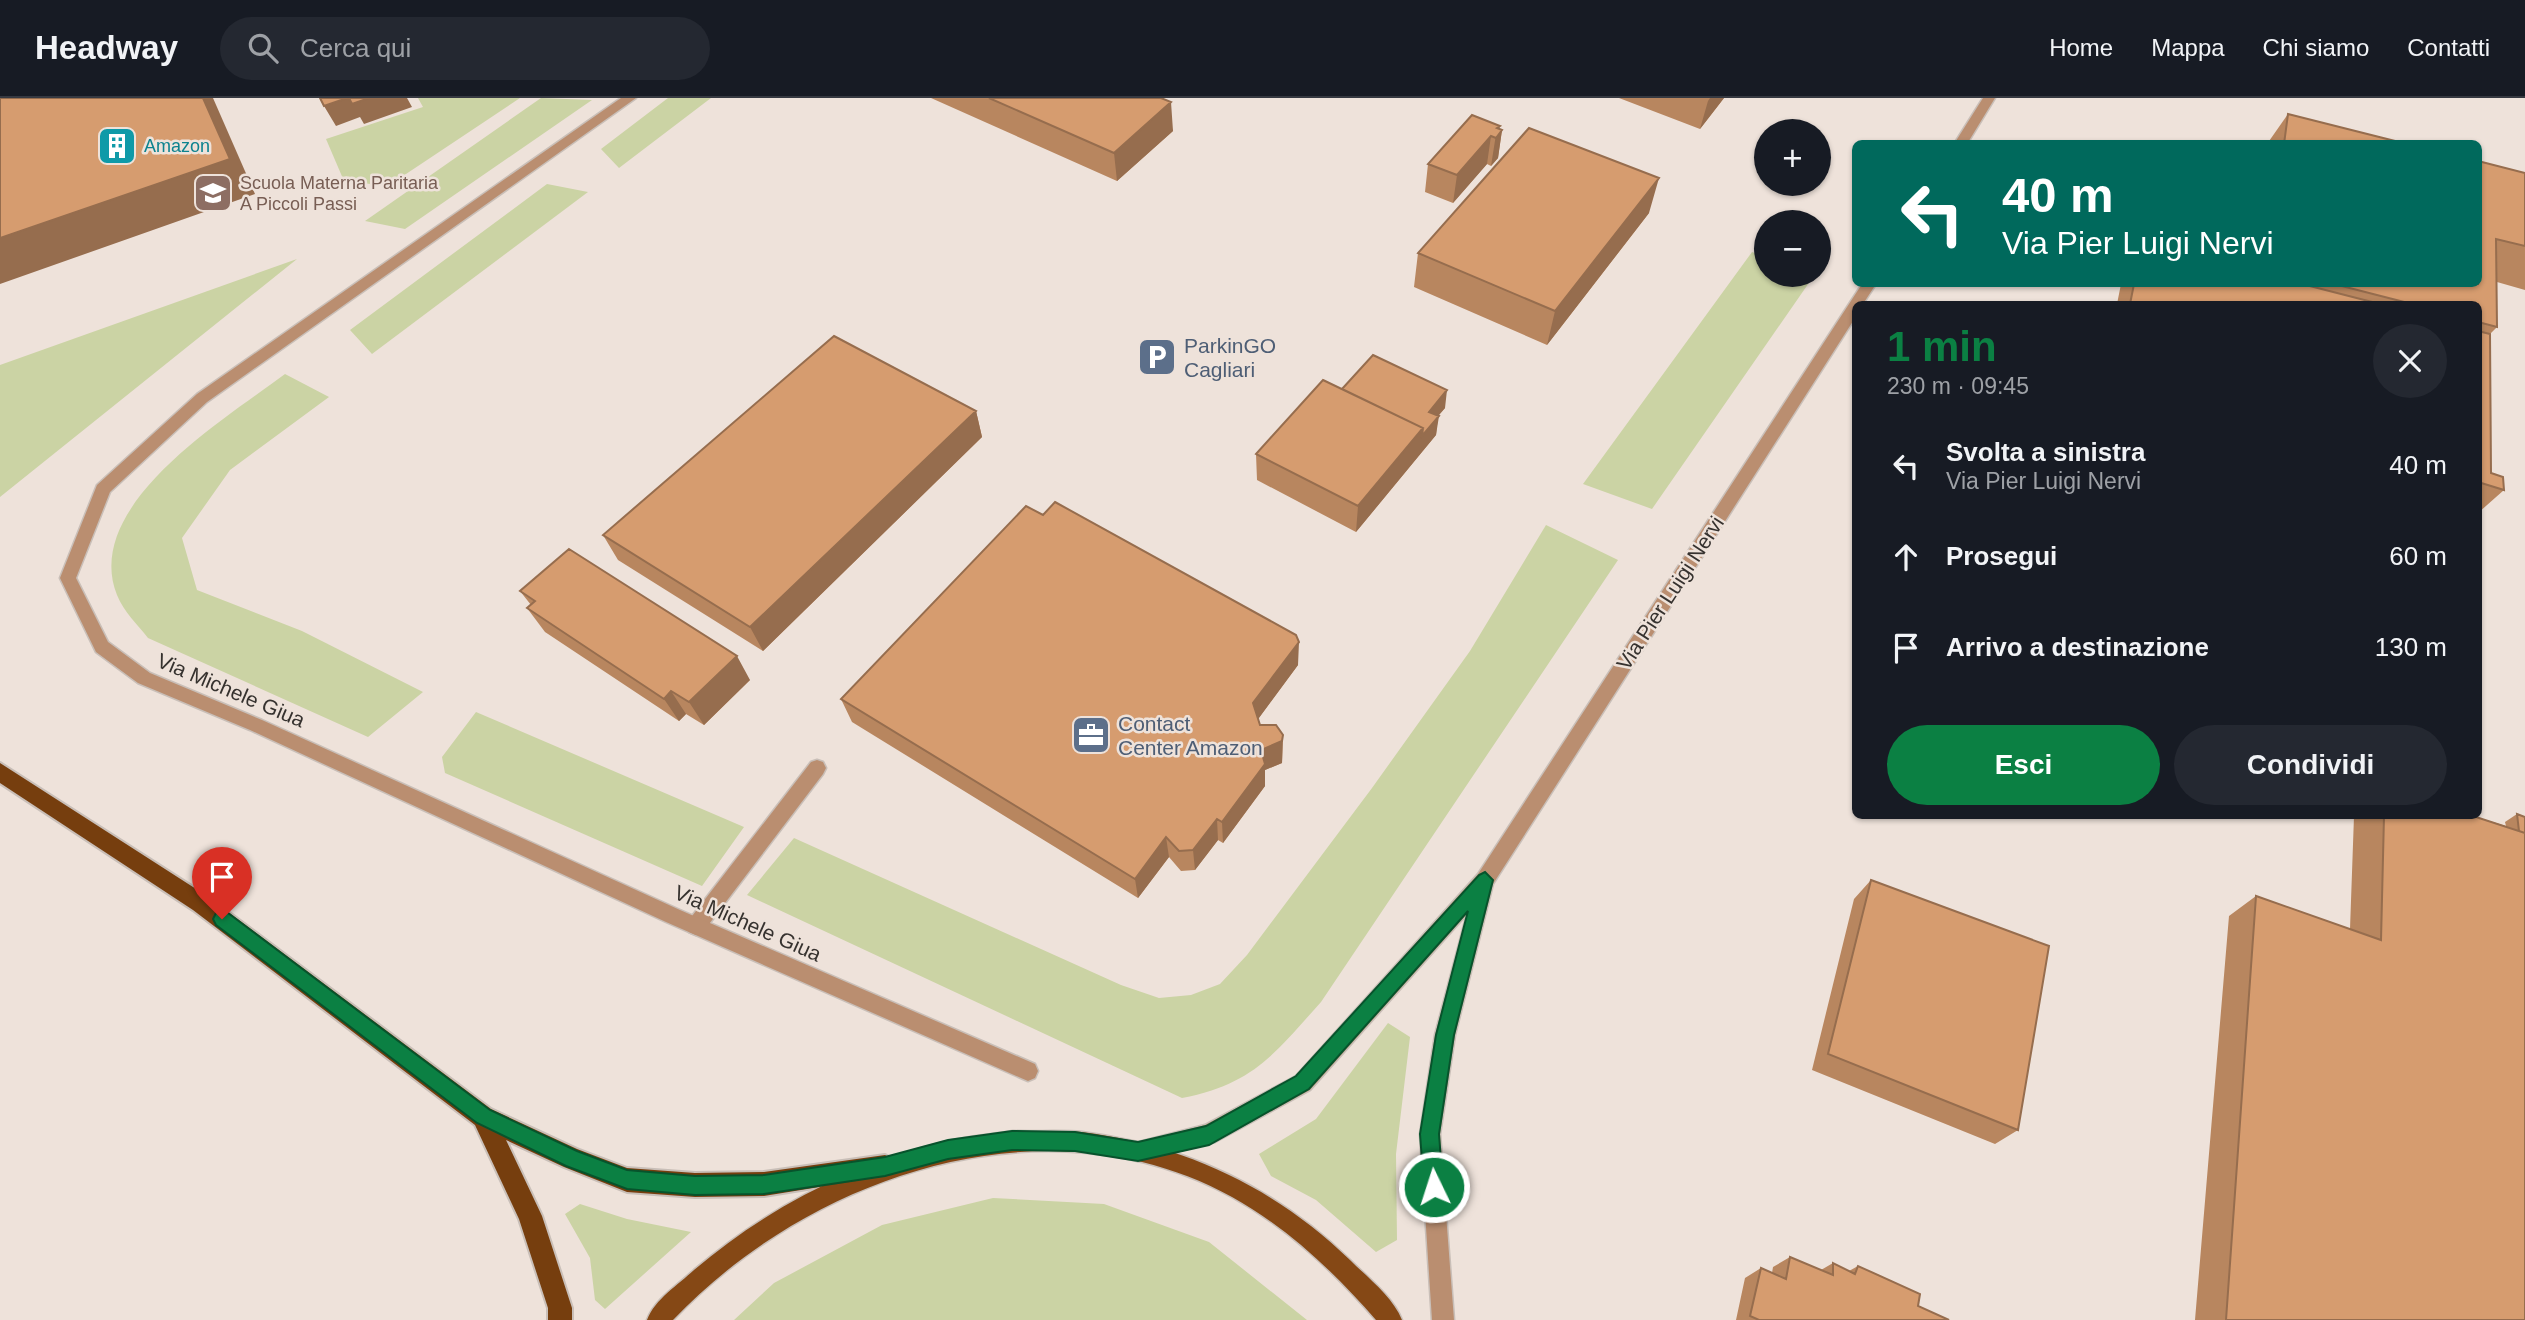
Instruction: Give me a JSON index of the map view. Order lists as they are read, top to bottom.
{
  "streets": {
    "street": ["Via Pier Luigi Nervi", "Via Michele Giua"]
  },
  "places": {
    "building": ["Amazon"],
    "school or university": ["Scuola Materna Paritaria A Piccoli Passi"],
    "parking": ["ParkinGO Cagliari"],
    "office": ["Contact Center Amazon"]
  },
  "page": {
    "header": "Headway",
    "search": "Cerca qui",
    "nav": [
      "Home",
      "Mappa",
      "Chi siamo",
      "Contatti"
    ],
    "map_buttons": ["+", "−"],
    "turn": ["40 m", "Via Pier Luigi Nervi"],
    "heading": ["1 min", "230 m · 09:45"],
    "list": [
      {
        "name": "Svolta a sinistra",
        "note": "Via Pier Luigi Nervi",
        "value": "40 m"
      },
      {
        "name": "Prosegui",
        "value": "60 m"
      },
      {
        "name": "Arrivo a destinazione",
        "value": "130 m"
      }
    ],
    "buttons": ["Esci", "Condividi"]
  }
}
